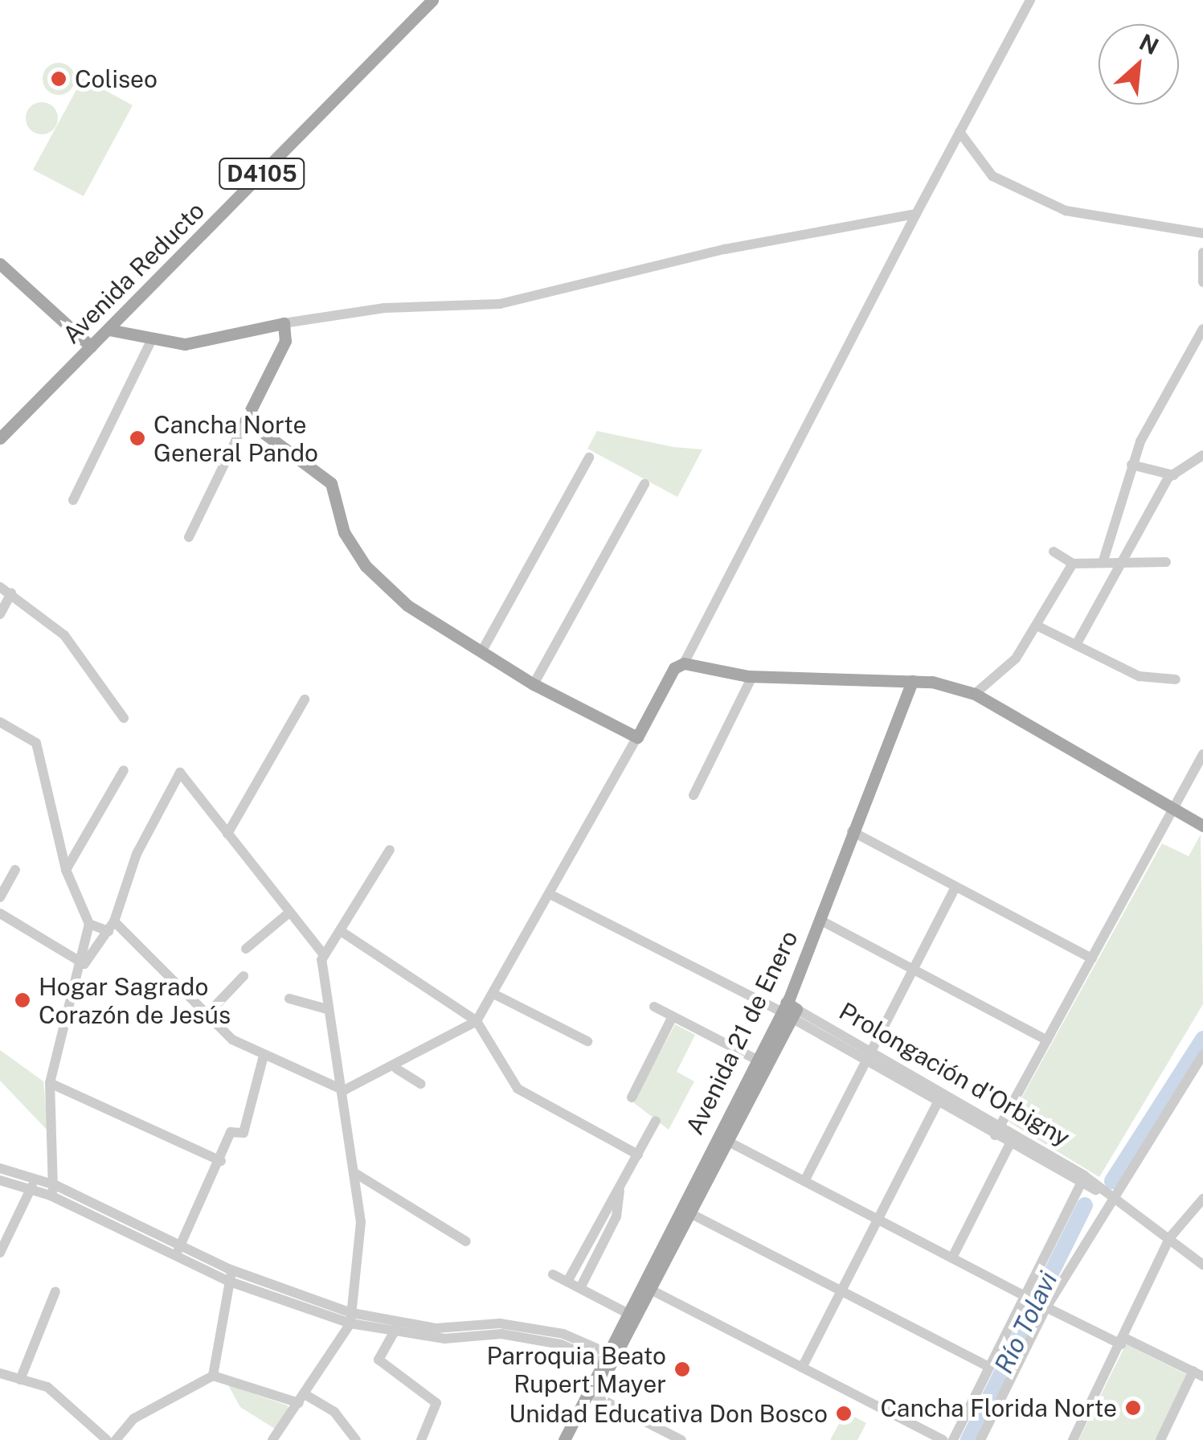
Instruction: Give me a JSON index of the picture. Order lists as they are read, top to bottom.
{
  "streets": {
    "main road": ["D4105", "Avenida Reducto", "Avenida 21 de Enero"],
    "street": ["Prolongación d'Orbigny"]
  },
  "crossings": [
    ["Avenida 21 de Enero", "Prolongación d'Orbigny"]
  ],
  "water": ["Río Tolavi"],
  "places": [
    "Coliseo",
    "Cancha Norte General Pando",
    "Hogar Sagrado Corazón de Jesús",
    "Parroquia Beato Rupert Mayer",
    "Cancha Florida Norte",
    "Unidad Educativa Don Bosco"
  ],
  "north": "top right"
}
